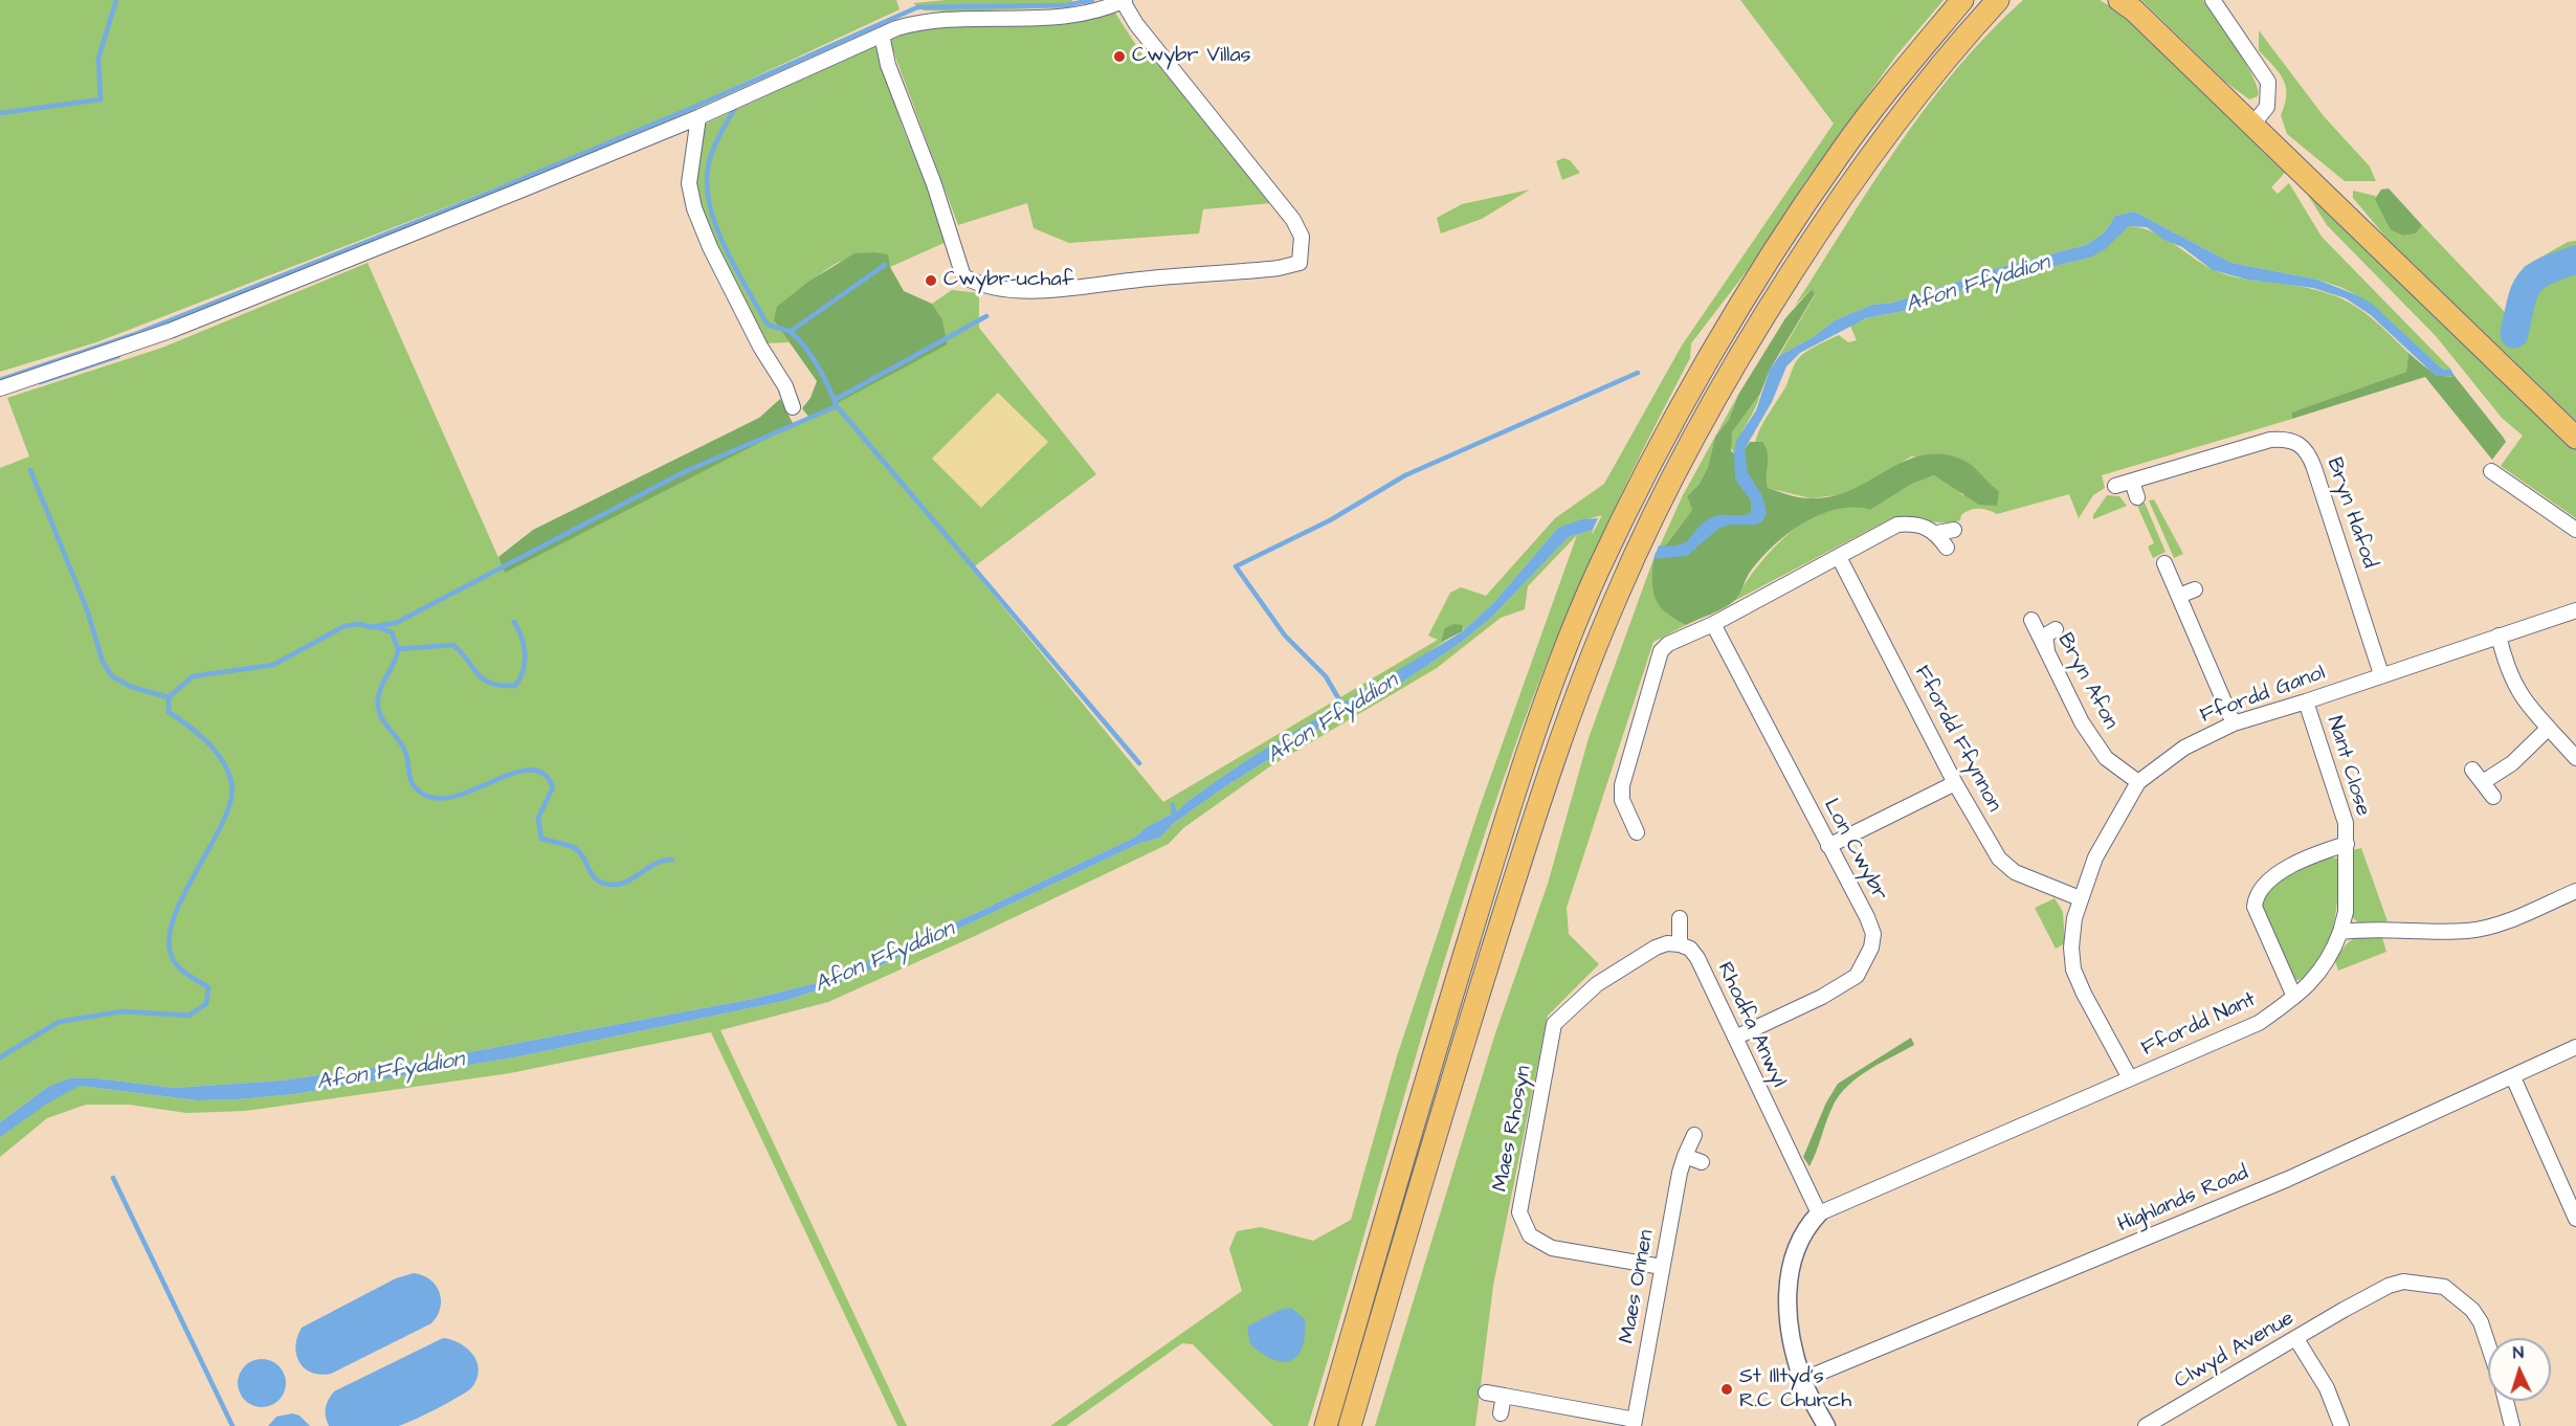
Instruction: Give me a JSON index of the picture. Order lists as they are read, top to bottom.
{
  "streets": {
    "street": [
      "Bryn Hafod",
      "Bryn Afon",
      "Ffordd Ganol",
      "Ffordd Ffynnon",
      "Nant Close",
      "Lon Cwybr",
      "Rhodfa Anwyl",
      "Ffordd Nant",
      "Maes Rhosyn",
      "Highlands Road",
      "Maes Onnen",
      "Clwyd Avenue"
    ]
  },
  "crossings": [
    ["Bryn Hafod", "Ffordd Ganol"],
    ["Bryn Afon", "Ffordd Ganol"],
    ["Ffordd Ganol", "Ffordd Ffynnon"],
    ["Ffordd Ganol", "Nant Close"],
    ["Ffordd Ganol", "Ffordd Nant"],
    ["Nant Close", "Ffordd Nant"],
    ["Lon Cwybr", "Rhodfa Anwyl"],
    ["Rhodfa Anwyl", "Ffordd Nant"],
    ["Rhodfa Anwyl", "Maes Rhosyn"],
    ["Maes Rhosyn", "Maes Onnen"]
  ],
  "water": ["Afon Ffyddion"],
  "places": ["Cwybr Villas", "Cwybr-uchaf", "St Illtyd's R.C Church"],
  "north": "top"
}
